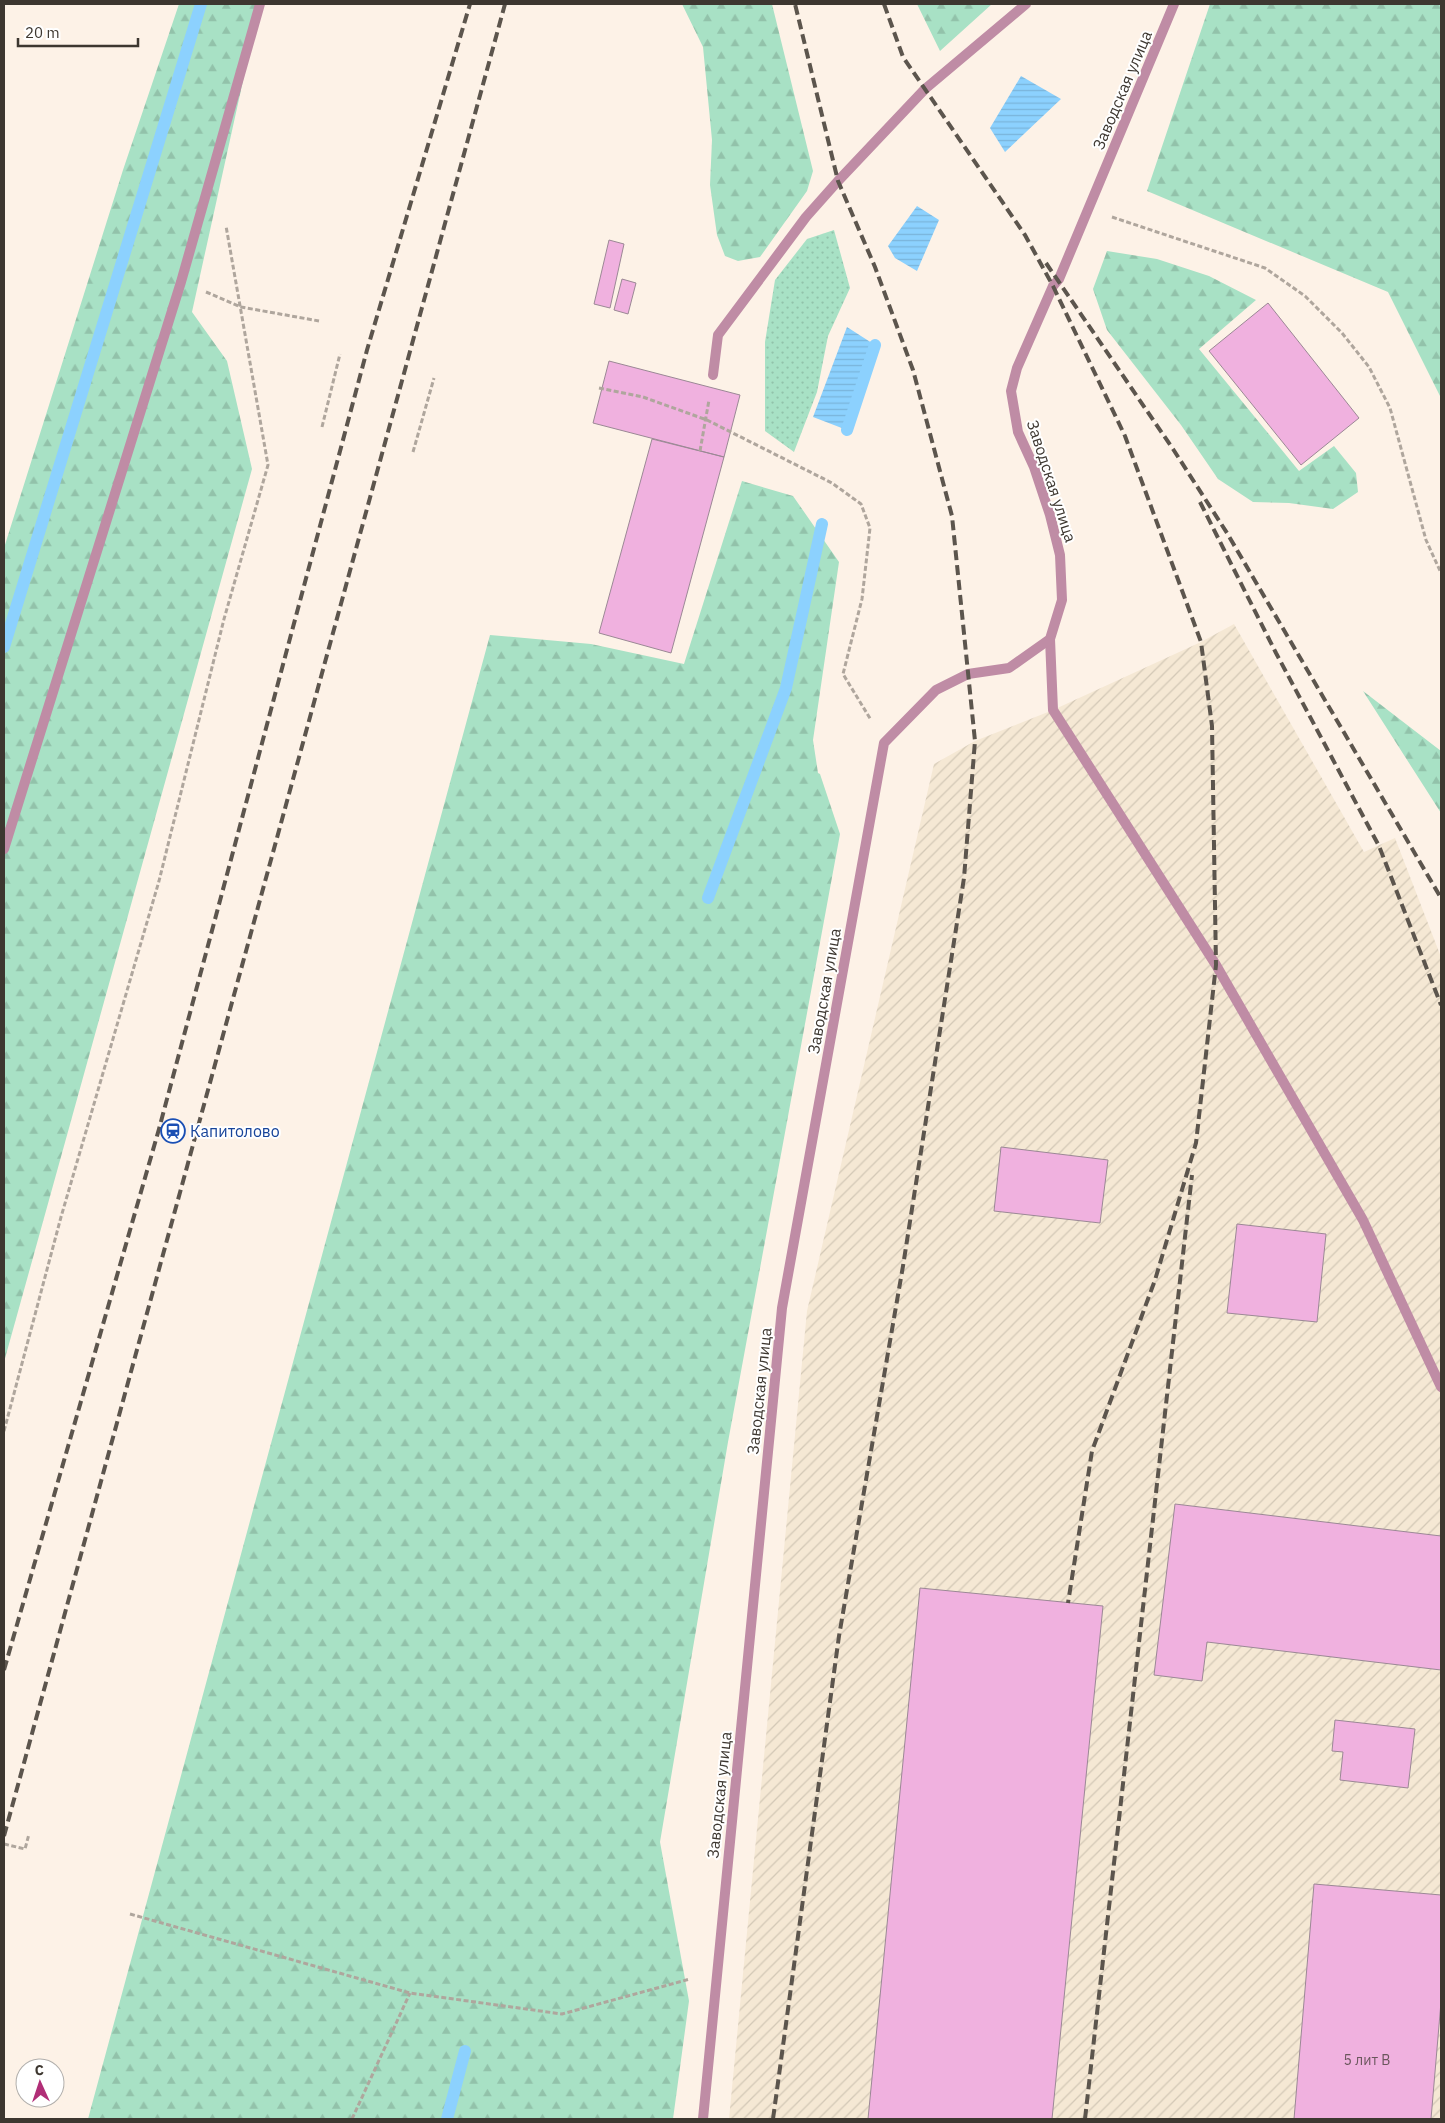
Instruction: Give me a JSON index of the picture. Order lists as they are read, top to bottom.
{
  "streets": {
    "street": ["Заводская улица"]
  },
  "places": {
    "station": ["Капитолово"]
  },
  "house_numbers": ["5 лит В"],
  "scale_bar": "20 m",
  "north": "top"
}
